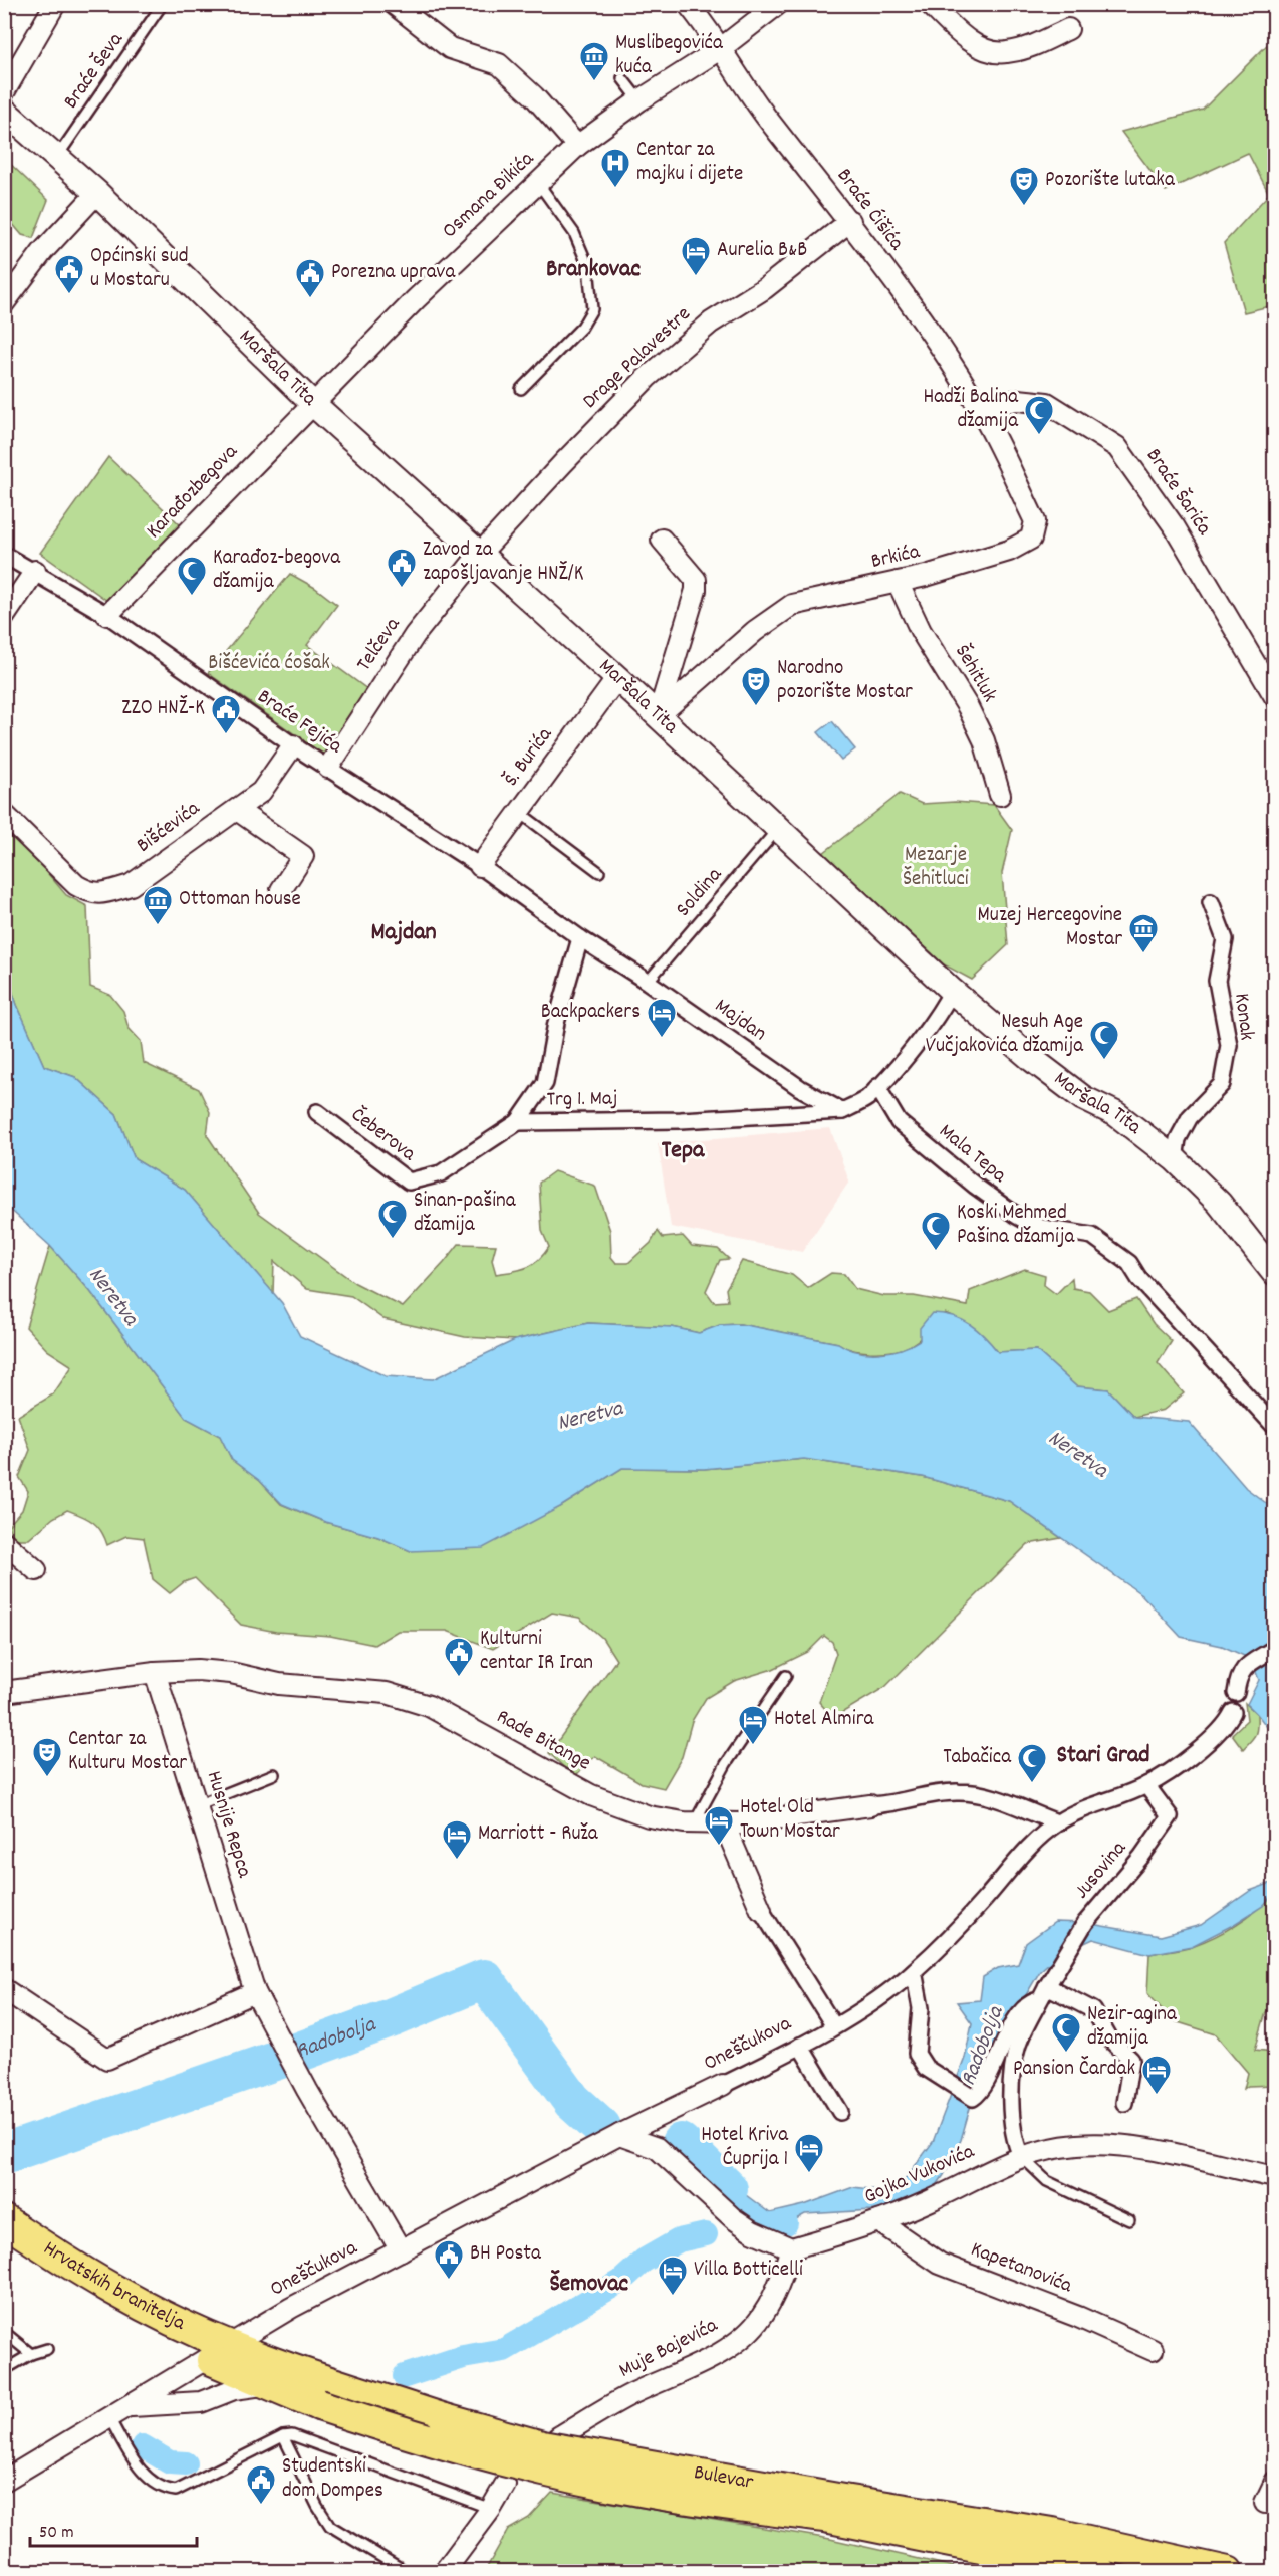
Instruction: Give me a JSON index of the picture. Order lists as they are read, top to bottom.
{
  "streets": {
    "main road": ["Hrvatskih branitelja"],
    "street": [
      "Osmana Đikića",
      "Braće Ćišića",
      "Drage Palavestre",
      "Maršala Tita",
      "Karađozbegova",
      "Braće Šarića",
      "Brkića",
      "Telčeva",
      "Šehitluk",
      "Braće Fejića",
      "Š. Burića",
      "Bišćevića",
      "Konak",
      "Majdan",
      "Trg 1. Maj",
      "Čeberova",
      "Mala Tepa",
      "Rade Bitange",
      "Husnije Repca",
      "Jusovina",
      "Oneščukova",
      "Gojka Vukovića",
      "Kapetanovića",
      "Muje Bajevića"
    ],
    "lane": ["Braće Ševa", "Soldina"]
  },
  "crossings": [
    ["Braće Ševa", "Maršala Tita"],
    ["Osmana Đikića", "Braće Ćišića"],
    ["Osmana Đikića", "Maršala Tita"],
    ["Osmana Đikića", "Karađozbegova"],
    ["Braće Ćišića", "Drage Palavestre"],
    ["Braće Ćišića", "Braće Šarića"],
    ["Braće Ćišića", "Brkića"],
    ["Drage Palavestre", "Maršala Tita"],
    ["Drage Palavestre", "Telčeva"],
    ["Maršala Tita", "Karađozbegova"],
    ["Maršala Tita", "Brkića"],
    ["Maršala Tita", "Telčeva"],
    ["Maršala Tita", "Š. Burića"],
    ["Maršala Tita", "Soldina"],
    ["Maršala Tita", "Konak"],
    ["Karađozbegova", "Braće Fejića"],
    ["Braće Šarića", "Brkića"],
    ["Brkića", "Šehitluk"],
    ["Telčeva", "Braće Fejića"],
    ["Braće Fejića", "Š. Burića"],
    ["Braće Fejića", "Bišćevića"],
    ["Braće Fejića", "Majdan"],
    ["Š. Burića", "Majdan"],
    ["Soldina", "Majdan"],
    ["Majdan", "Trg 1. Maj"],
    ["Trg 1. Maj", "Čeberova"],
    ["Rade Bitange", "Husnije Repca"],
    ["Rade Bitange", "Oneščukova"],
    ["Husnije Repca", "Oneščukova"],
    ["Jusovina", "Oneščukova"],
    ["Jusovina", "Gojka Vukovića"],
    ["Oneščukova", "Hrvatskih branitelja"],
    ["Gojka Vukovića", "Kapetanovića"],
    ["Gojka Vukovića", "Muje Bajevića"]
  ],
  "districts": [
    "Brankovac",
    "Majdan",
    "Tepa",
    "Stari Grad",
    "Šemovac"
  ],
  "water": ["Neretva", "Radobolja"],
  "parks": ["Bišćevića ćošak", "Mezarje Šehitluci"],
  "places": {
    "museum": ["Muslibegovića kuća", "Ottoman house", "Muzej Hercegovine Mostar"],
    "hospital": ["Centar za majku i dijete"],
    "theatre": ["Pozorište lutaka", "Narodno pozorište Mostar", "Centar za Kulturu Mostar"],
    "hotel": [
      "Aurelia B&B",
      "Backpackers",
      "Hotel Almira",
      "Hotel Old Town Mostar",
      "Marriott - Ruža",
      "Pansion Čardak",
      "Hotel Kriva Ćuprija 1",
      "Villa Botticelli"
    ],
    "public building": [
      "Općinski sud u Mostaru",
      "Porezna uprava",
      "Zavod za zapošljavanje HNŽ/K",
      "ZZO HNŽ-K",
      "Kulturni centar IR Iran",
      "BH Posta",
      "Studentski dom Dompes"
    ],
    "mosque": [
      "Hadži Balina džamija",
      "Karađoz-begova džamija",
      "Nesuh Age Vučjakovića džamija",
      "Sinan-pašina džamija",
      "Koski Mehmed Pašina džamija",
      "Tabačica",
      "Nezir-agina džamija"
    ]
  },
  "scale_bar": "50 m"
}
